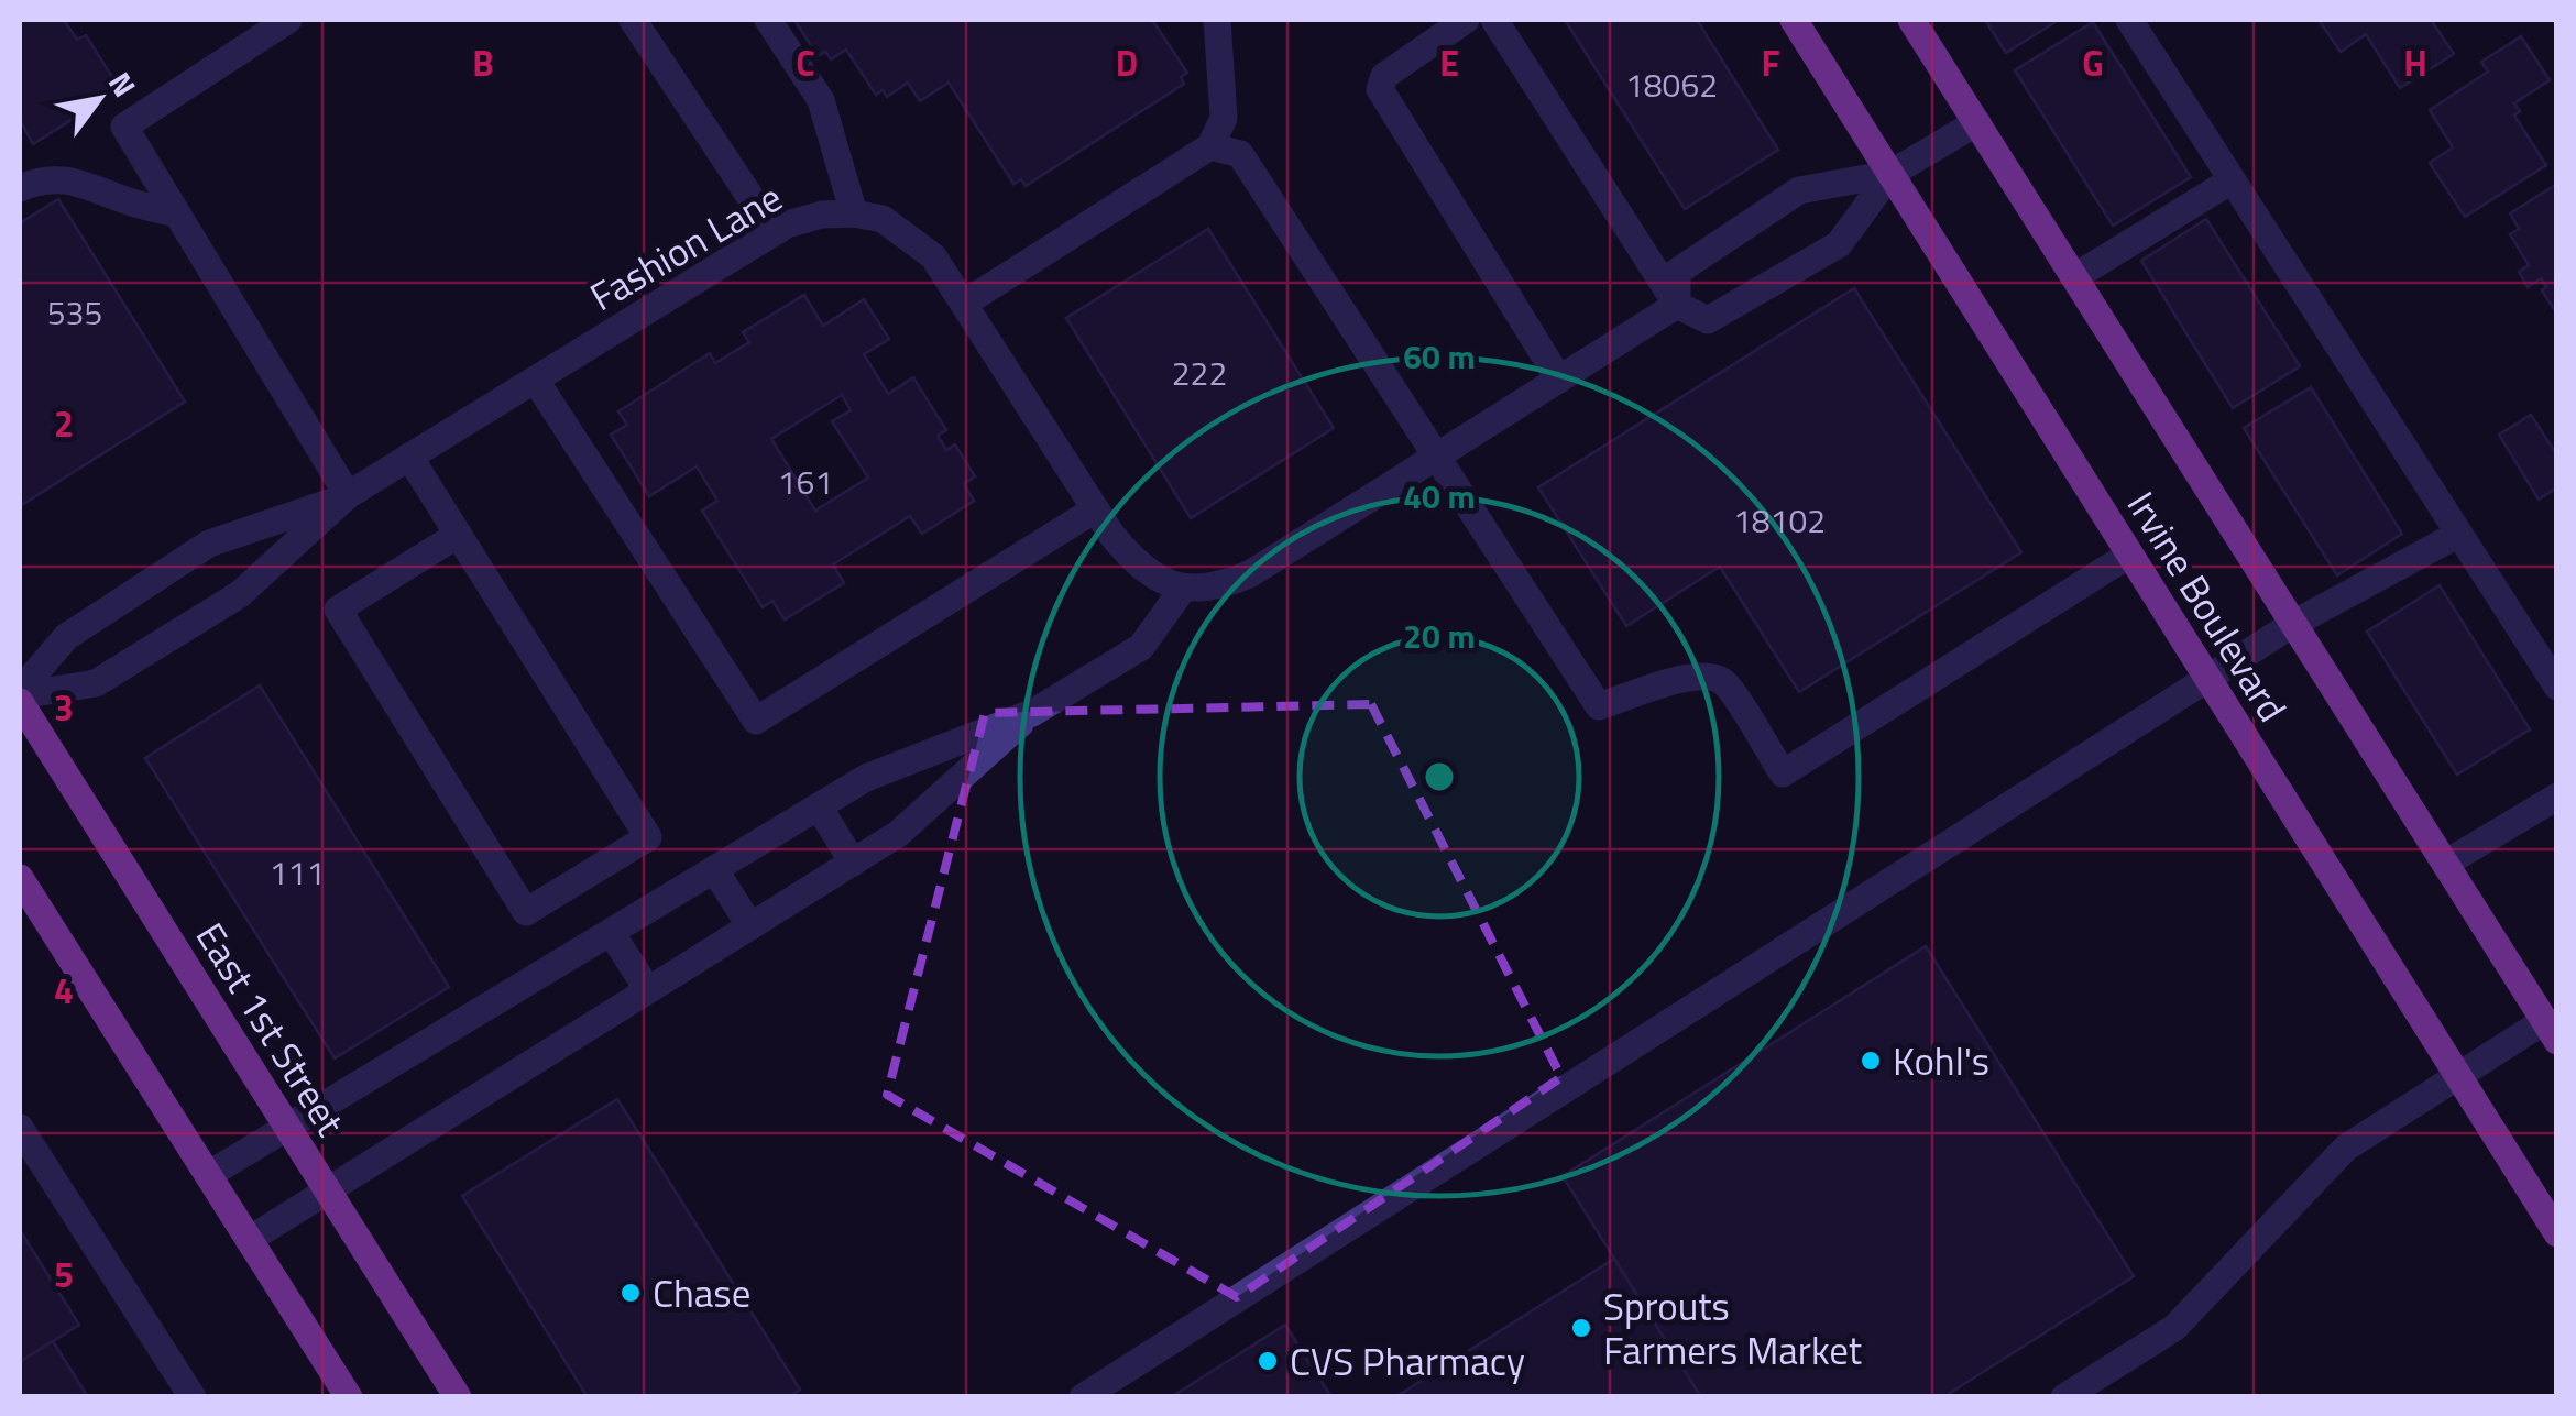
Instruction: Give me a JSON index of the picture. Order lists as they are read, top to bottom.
{
  "streets": {
    "main road": ["Irvine Boulevard", "East 1st Street"],
    "street": ["Fashion Lane"]
  },
  "crossings": [
    ["Fashion Lane", "East 1st Street"]
  ],
  "places": [
    "Kohl's",
    "Chase",
    "Sprouts Farmers Market",
    "CVS Pharmacy"
  ],
  "house_numbers": [
    "18062",
    "535",
    "222",
    "161",
    "18102",
    "111"
  ],
  "north": "top right",
  "grid": {
    "columns": [
      "B",
      "C",
      "D",
      "E",
      "F",
      "G",
      "H"
    ],
    "rows": [
      "2",
      "3",
      "4",
      "5"
    ]
  },
  "rings": ["60 m", "40 m", "20 m"]
}
